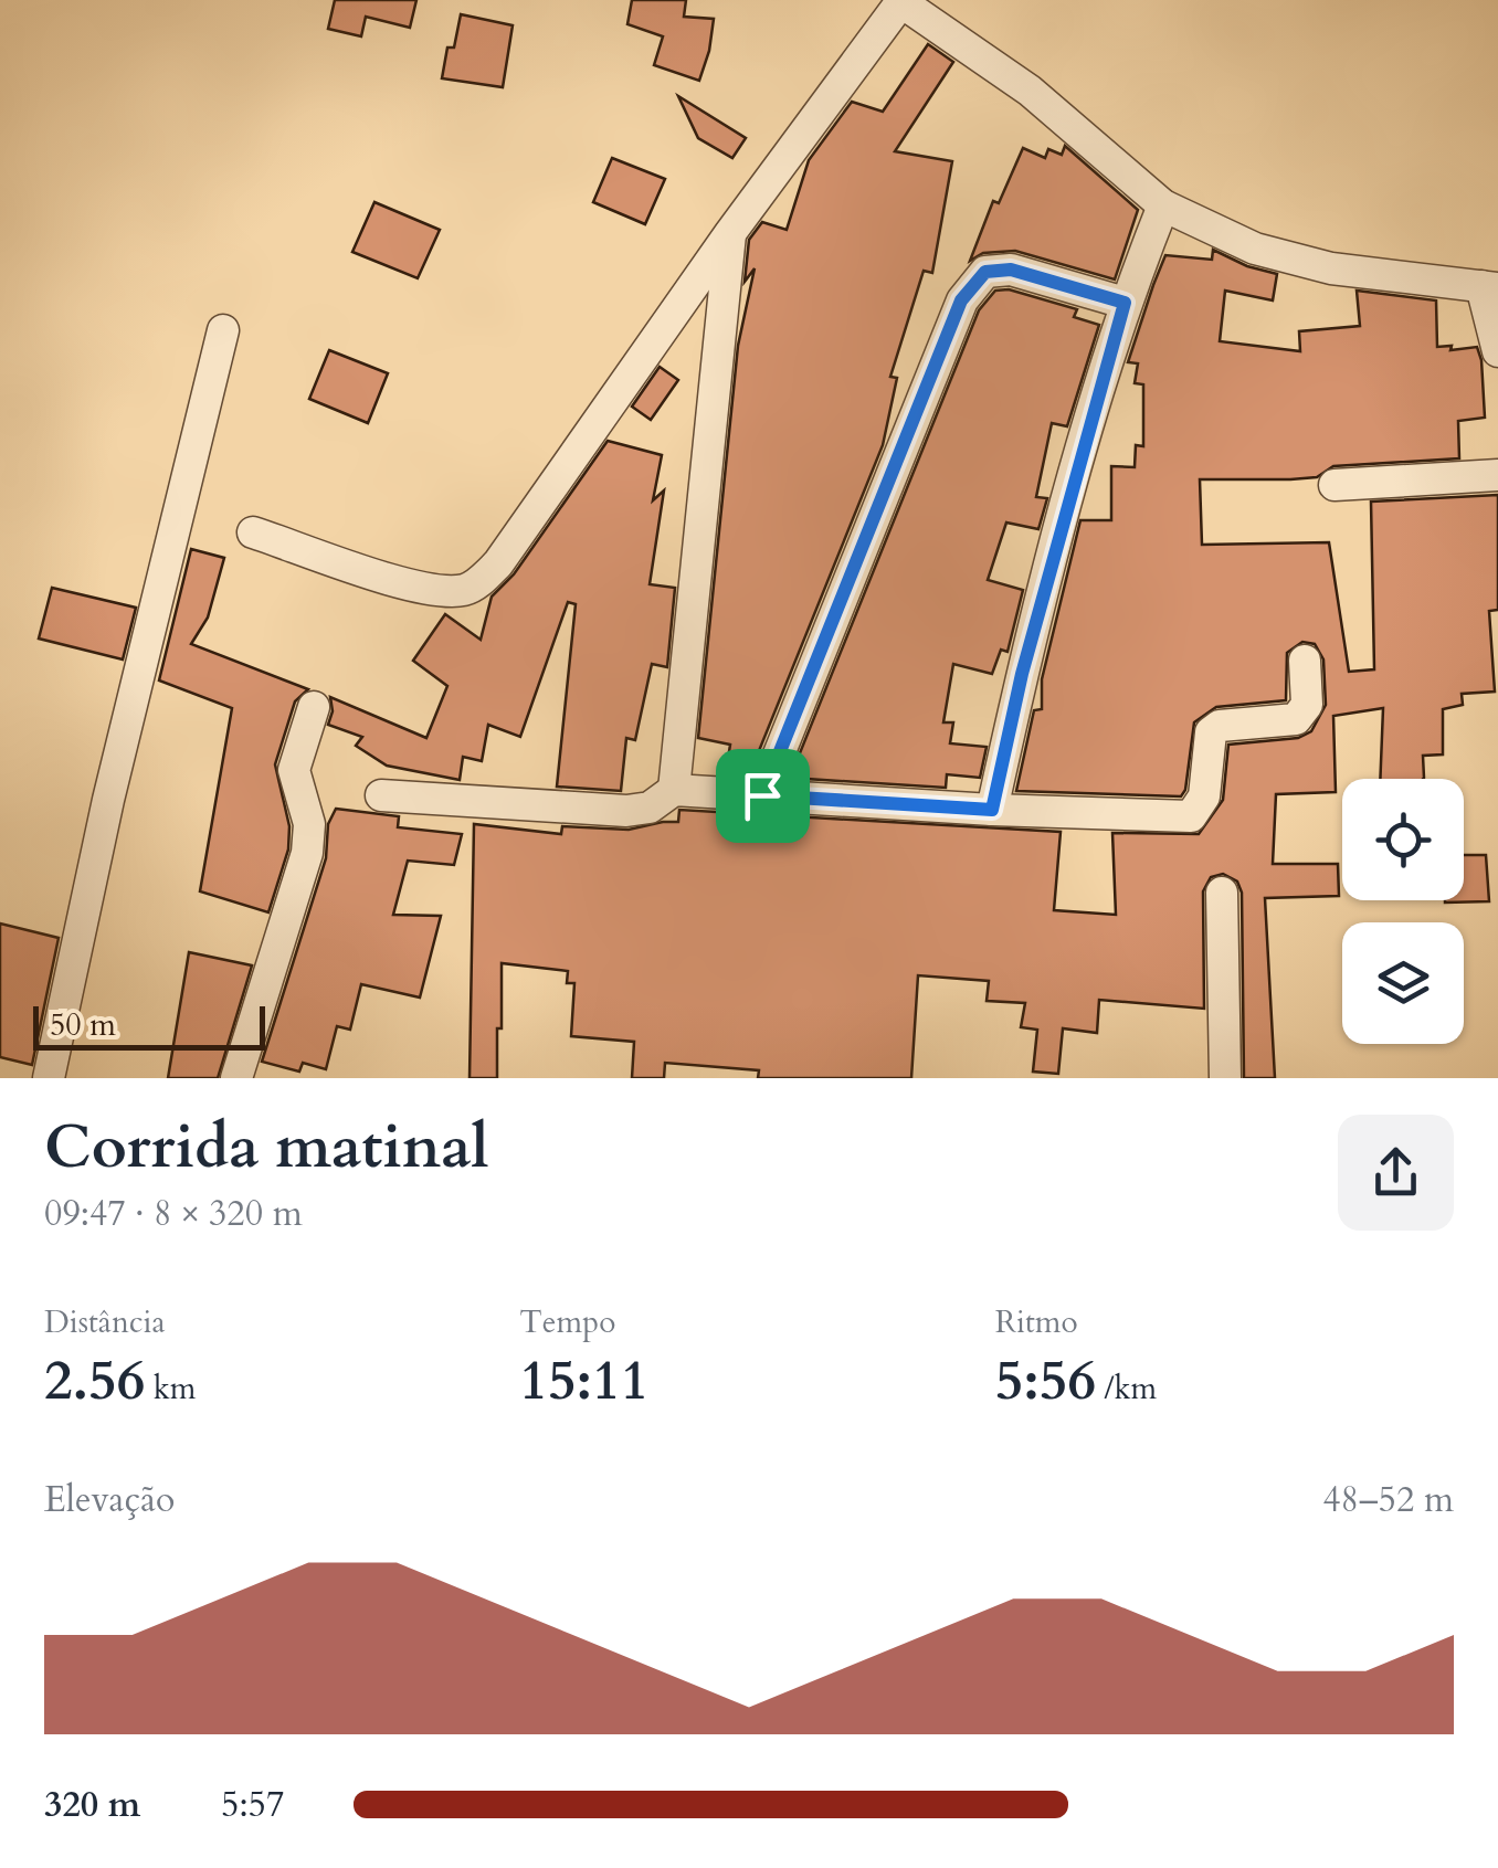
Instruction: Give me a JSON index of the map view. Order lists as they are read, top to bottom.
{
  "scale_bar": "50 m",
  "page": {
    "scale": "50 m",
    "heading": ["Corrida matinal", "09:47 · 8 × 320 m"],
    "stats": [
      ["Distância", "2.56 km"],
      ["Tempo", "15:11"],
      ["Ritmo", "5:56 /km"]
    ],
    "chart": ["Elevação", "48–52 m"],
    "list": [
      {
        "name": "320 m",
        "note": "5:57"
      }
    ]
  }
}
